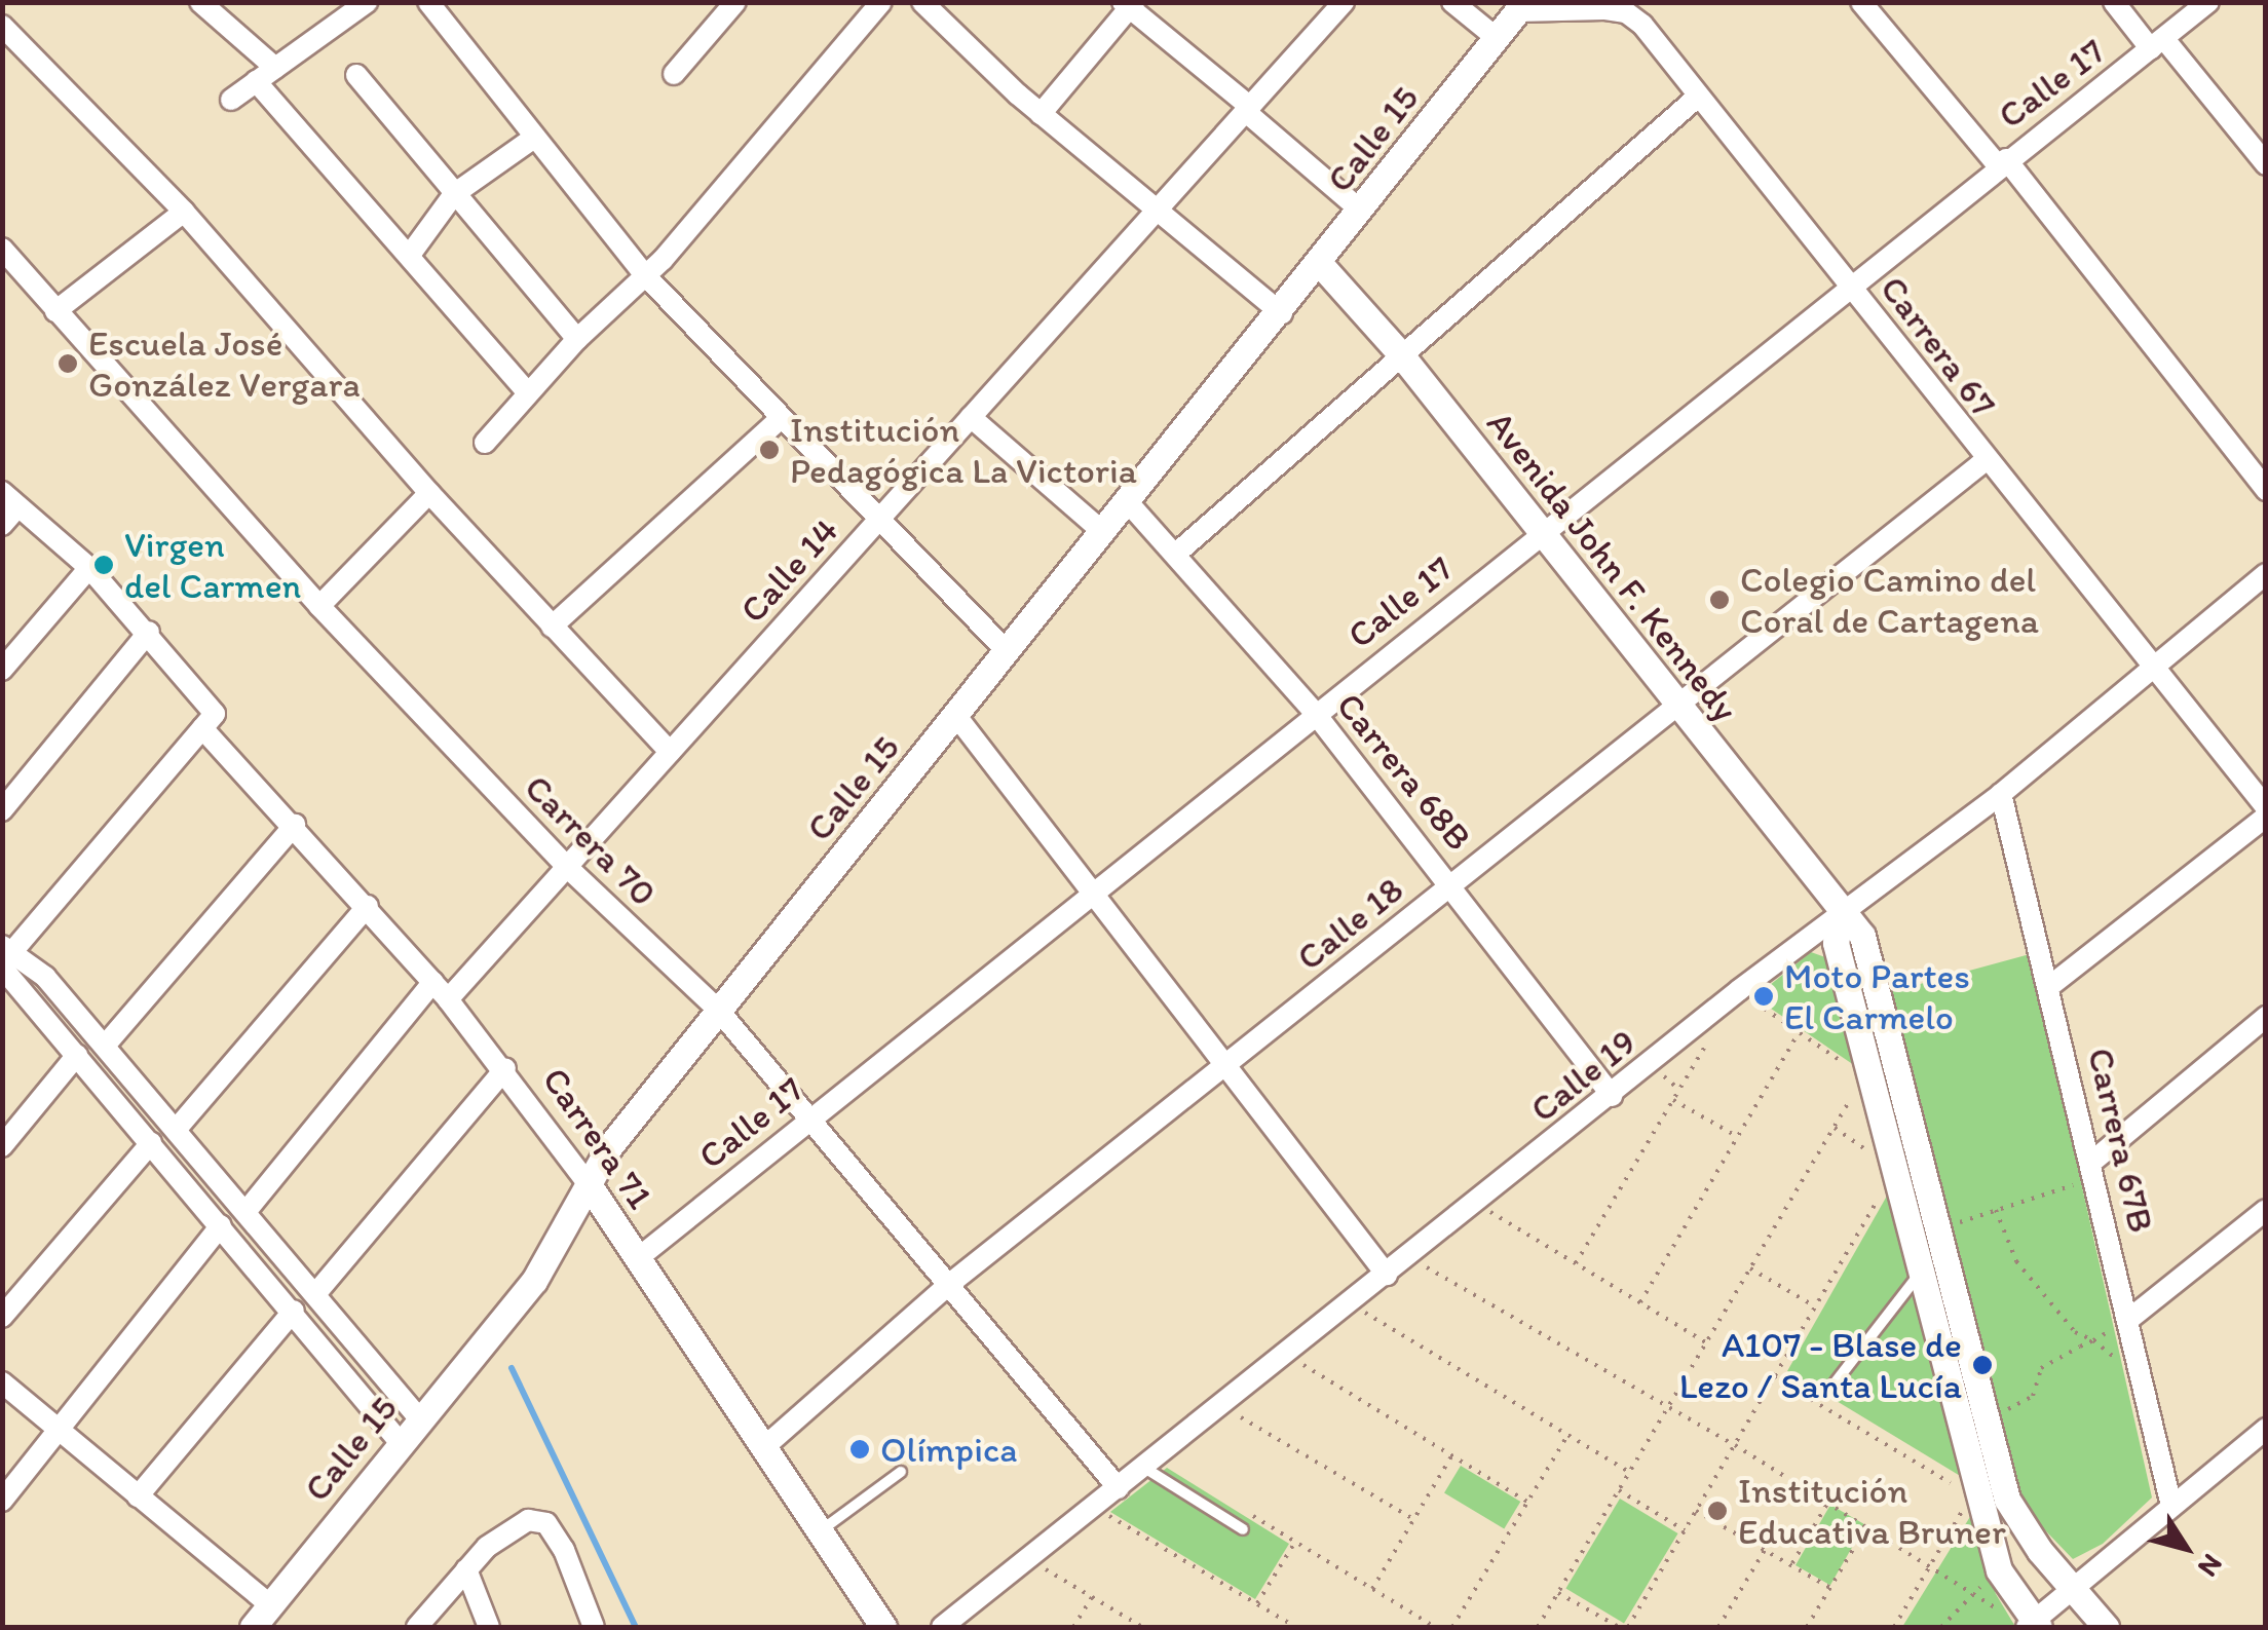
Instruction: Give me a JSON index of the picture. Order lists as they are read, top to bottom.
{
  "streets": {
    "street": [
      "Calle 17",
      "Calle 15",
      "Carrera 67",
      "Avenida John F. Kennedy",
      "Calle 14",
      "Carrera 68B",
      "Carrera 70",
      "Calle 18",
      "Calle 19",
      "Carrera 71",
      "Carrera 67B"
    ]
  },
  "crossings": [
    ["Calle 17", "Carrera 67"],
    ["Calle 17", "Avenida John F. Kennedy"],
    ["Calle 17", "Carrera 68B"],
    ["Calle 17", "Carrera 70"],
    ["Calle 17", "Carrera 71"],
    ["Calle 15", "Carrera 67"],
    ["Calle 15", "Avenida John F. Kennedy"],
    ["Calle 15", "Carrera 68B"],
    ["Calle 15", "Carrera 70"],
    ["Calle 15", "Carrera 71"],
    ["Carrera 67", "Calle 18"],
    ["Carrera 67", "Calle 19"],
    ["Avenida John F. Kennedy", "Calle 18"],
    ["Avenida John F. Kennedy", "Calle 19"],
    ["Calle 14", "Carrera 70"],
    ["Calle 14", "Carrera 71"],
    ["Carrera 68B", "Calle 18"],
    ["Carrera 68B", "Calle 19"],
    ["Carrera 70", "Calle 18"],
    ["Carrera 70", "Calle 19"],
    ["Calle 18", "Carrera 71"],
    ["Calle 19", "Carrera 67B"]
  ],
  "places": [
    "Escuela José González Vergara",
    "Institución Pedagógica La Victoria",
    "Virgen del Carmen",
    "Colegio Camino del Coral de Cartagena",
    "Moto Partes El Carmelo",
    "A107 - Blase de Lezo / Santa Lucía",
    "Olímpica",
    "Institución Educativa Bruner"
  ],
  "north": "bottom right"
}
